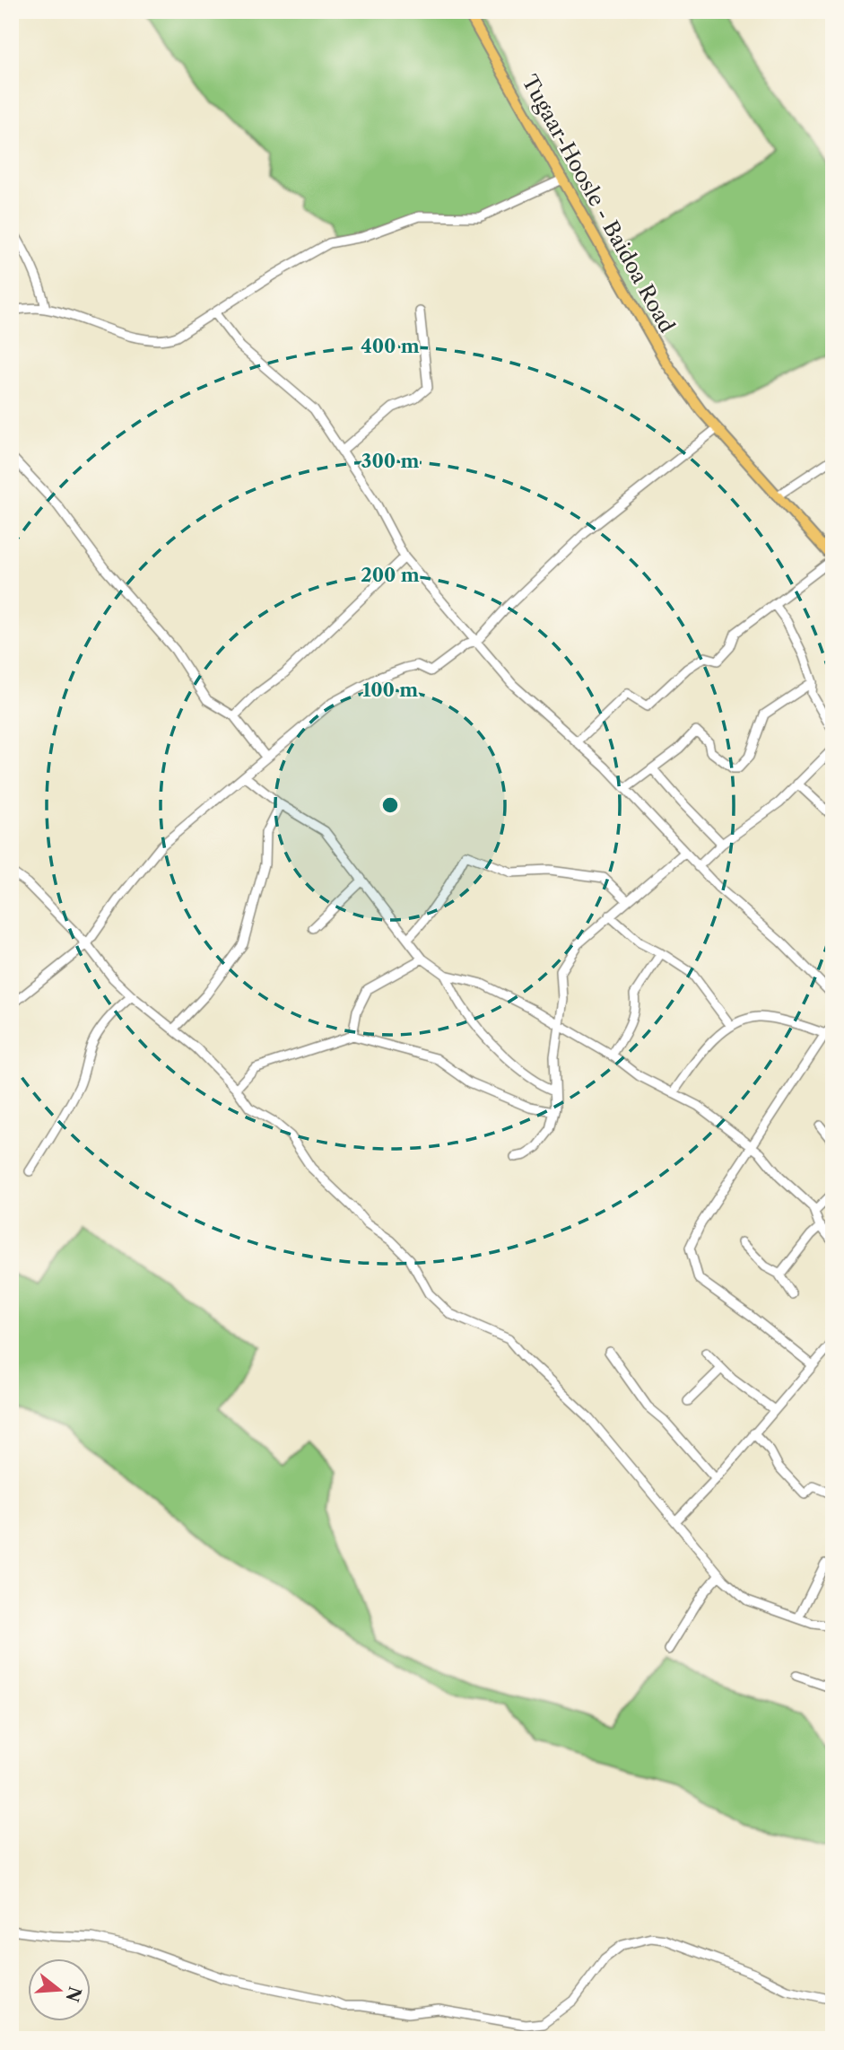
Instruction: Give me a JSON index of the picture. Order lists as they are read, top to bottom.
{
  "streets": {
    "main road": ["Tugaar-Hoosle - Baidoa Road"]
  },
  "north": "right",
  "rings": [
    "400 m",
    "300 m",
    "200 m",
    "100 m"
  ]
}
